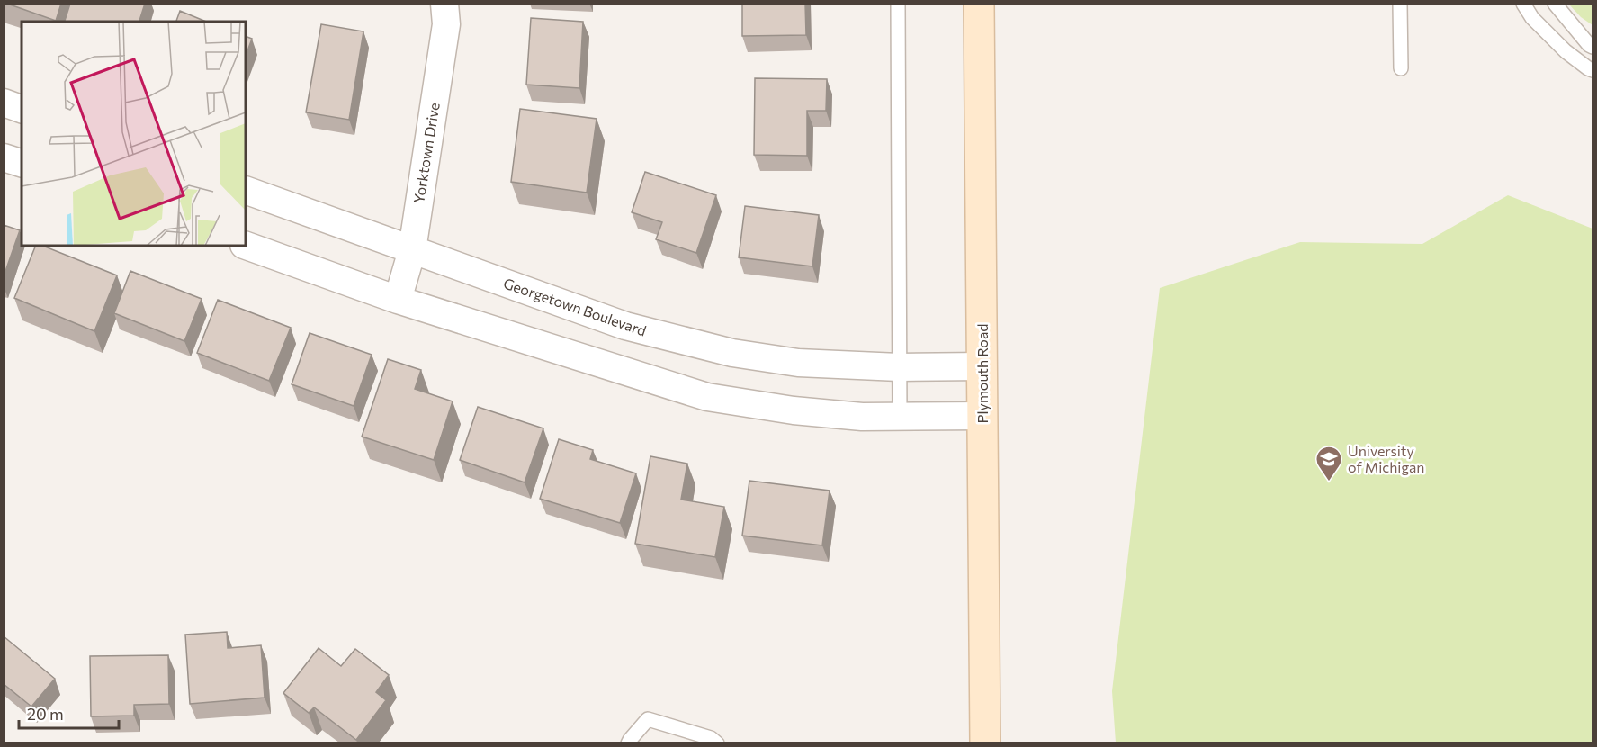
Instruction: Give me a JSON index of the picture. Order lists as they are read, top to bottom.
{
  "streets": {
    "main road": ["Plymouth Road"],
    "street": ["Yorktown Drive", "Georgetown Boulevard"]
  },
  "crossings": [
    ["Yorktown Drive", "Georgetown Boulevard"],
    ["Georgetown Boulevard", "Plymouth Road"]
  ],
  "places": {
    "school or university": ["University of Michigan"]
  },
  "scale_bar": "20 m"
}
